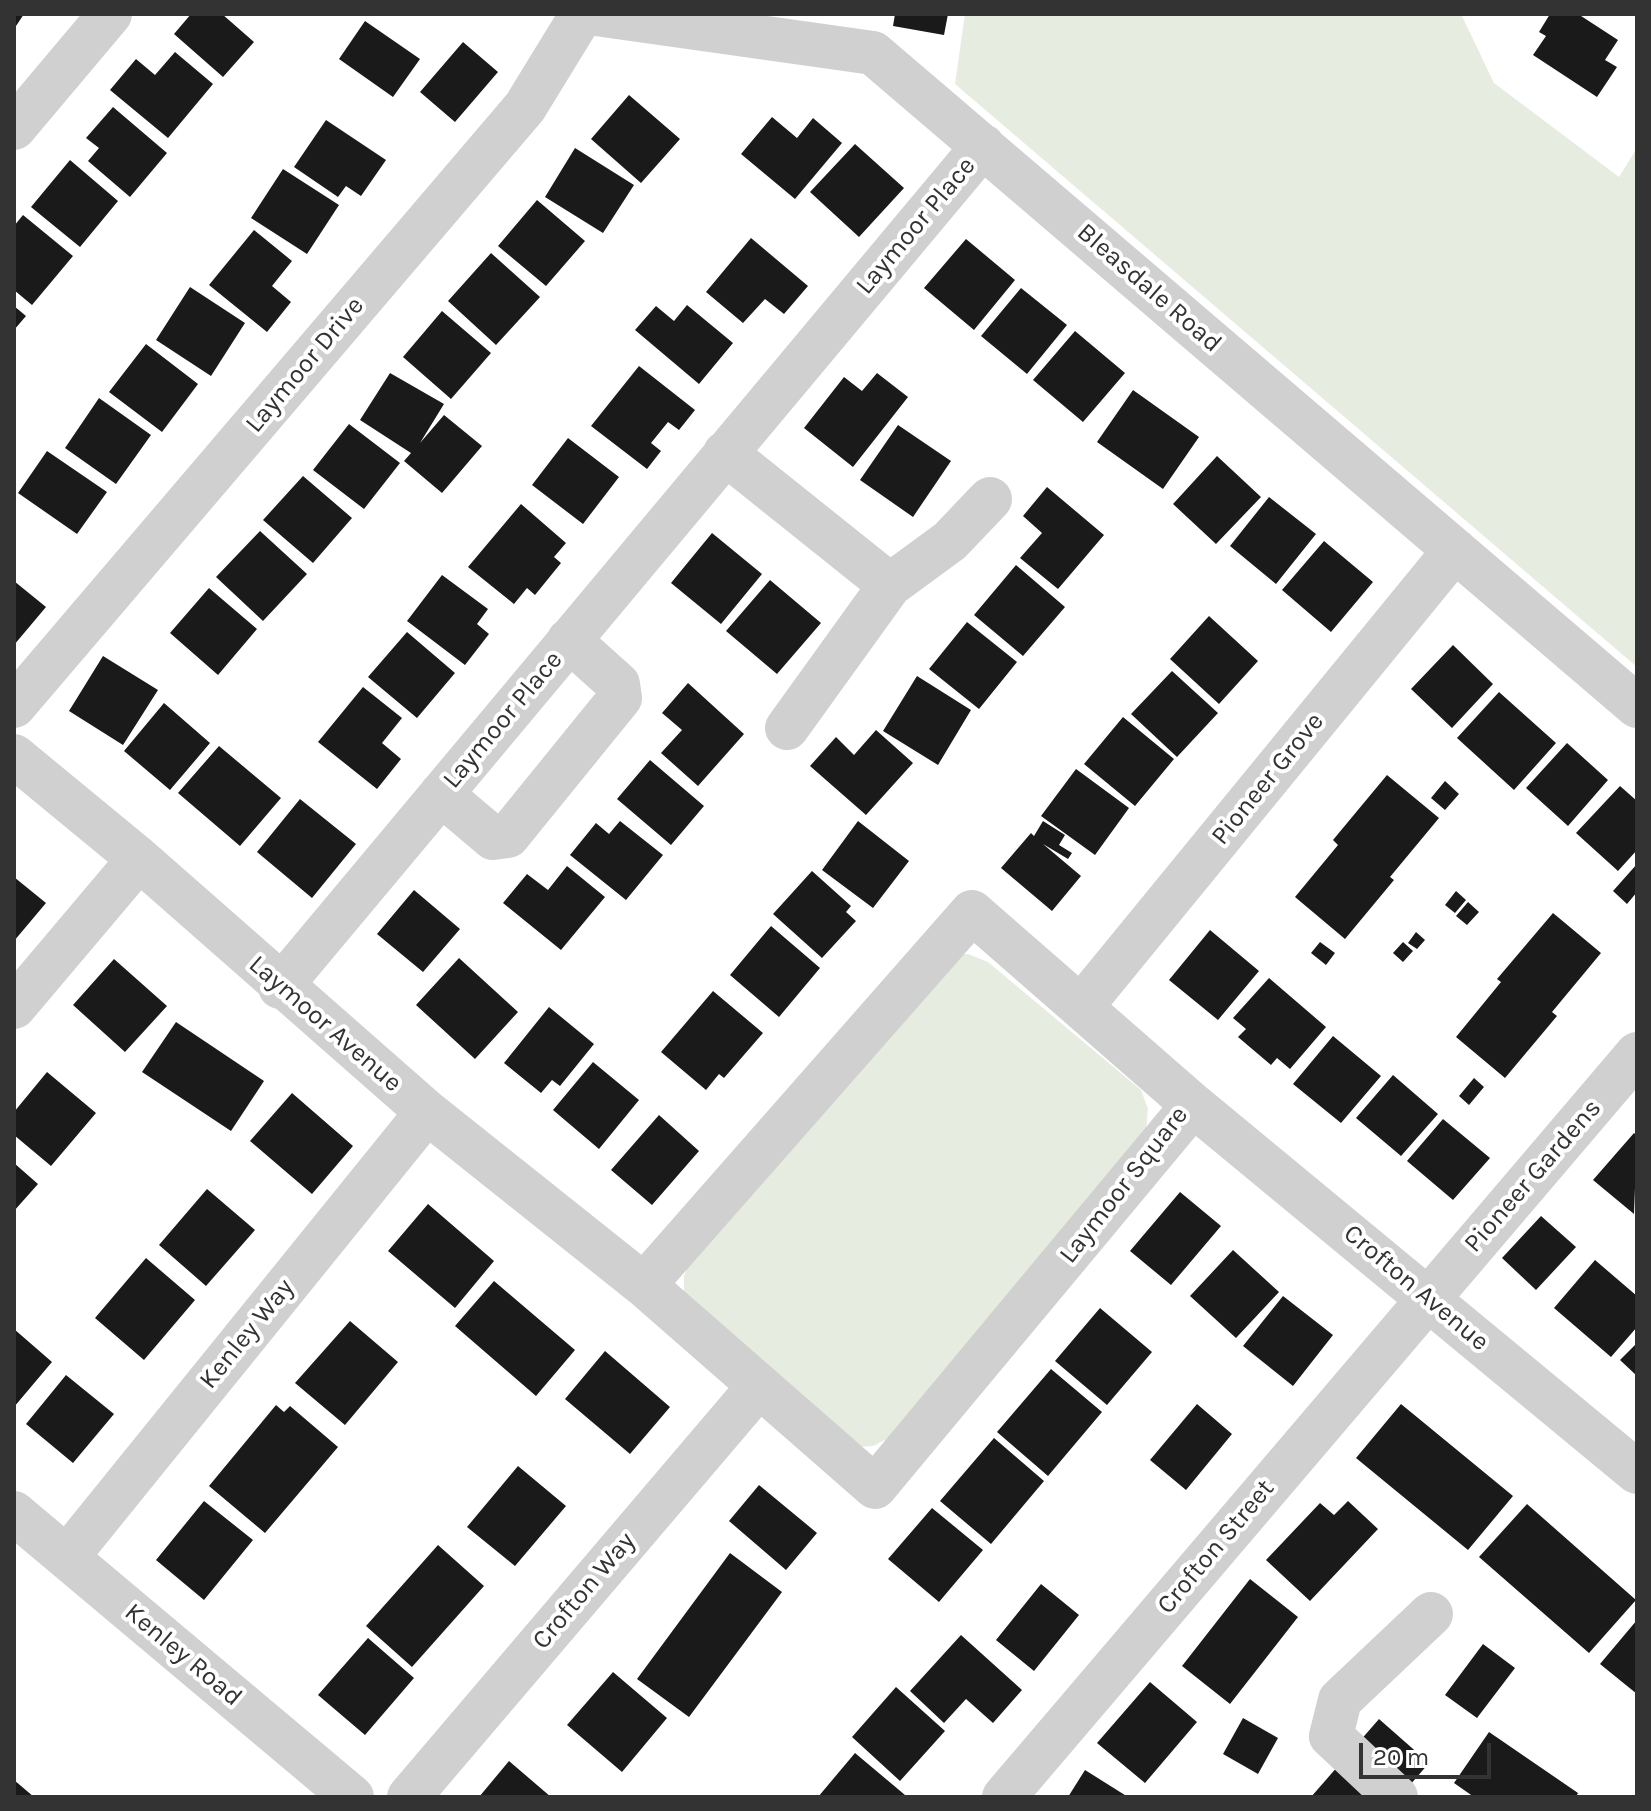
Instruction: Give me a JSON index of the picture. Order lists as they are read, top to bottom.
{
  "streets": {
    "street": [
      "Laymoor Place",
      "Bleasdale Road",
      "Laymoor Drive",
      "Pioneer Grove",
      "Laymoor Avenue",
      "Pioneer Gardens",
      "Laymoor Square",
      "Crofton Avenue",
      "Kenley Way",
      "Crofton Street",
      "Crofton Way",
      "Kenley Road"
    ]
  },
  "crossings": [
    ["Laymoor Place", "Bleasdale Road"],
    ["Laymoor Place", "Laymoor Avenue"],
    ["Bleasdale Road", "Pioneer Grove"],
    ["Pioneer Grove", "Laymoor Square"],
    ["Laymoor Avenue", "Laymoor Square"],
    ["Laymoor Avenue", "Kenley Way"],
    ["Pioneer Gardens", "Crofton Avenue"],
    ["Pioneer Gardens", "Crofton Street"],
    ["Laymoor Square", "Crofton Avenue"],
    ["Laymoor Square", "Crofton Way"],
    ["Crofton Avenue", "Crofton Street"],
    ["Kenley Way", "Kenley Road"]
  ],
  "scale_bar": "20 m"
}
